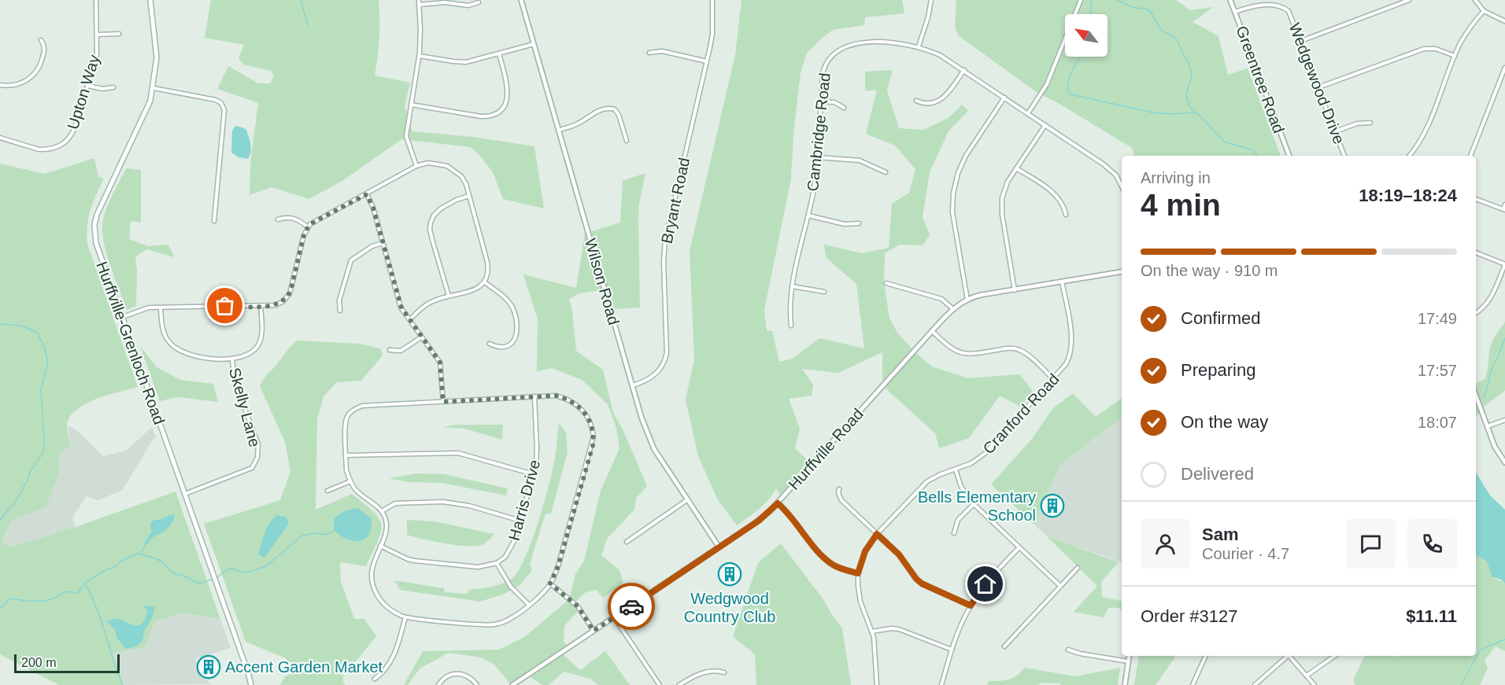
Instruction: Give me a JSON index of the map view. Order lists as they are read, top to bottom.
{
  "streets": {
    "main road": ["Hurffville-Grenloch Road"],
    "street": [
      "Greentree Road",
      "Wedgewood Drive",
      "Upton Way",
      "Cambridge Road",
      "Bryant Road",
      "Wilson Road",
      "Skelly Lane",
      "Cranford Road",
      "Hurffville Road",
      "Harris Drive"
    ]
  },
  "crossings": [
    ["Greentree Road", "Wedgewood Drive"],
    ["Bryant Road", "Wilson Road"],
    ["Wilson Road", "Hurffville Road"],
    ["Hurffville-Grenloch Road", "Skelly Lane"],
    ["Cranford Road", "Hurffville Road"]
  ],
  "places": {
    "building": ["Bells Elementary School", "Wedgwood Country Club", "Accent Garden Market"]
  },
  "scale_bar": "200 m",
  "north": "top left",
  "page": {
    "heading": ["4 min", "Arriving in", "18:19–18:24"],
    "panel": [
      "Sam",
      "Courier · 4.7",
      "Order #3127",
      "$11.11"
    ],
    "bar": "On the way · 910 m",
    "list": [
      ["Confirmed", "17:49"],
      ["Preparing", "17:57"],
      ["On the way", "18:07"],
      "Delivered"
    ],
    "scale": "200 m"
  }
}
